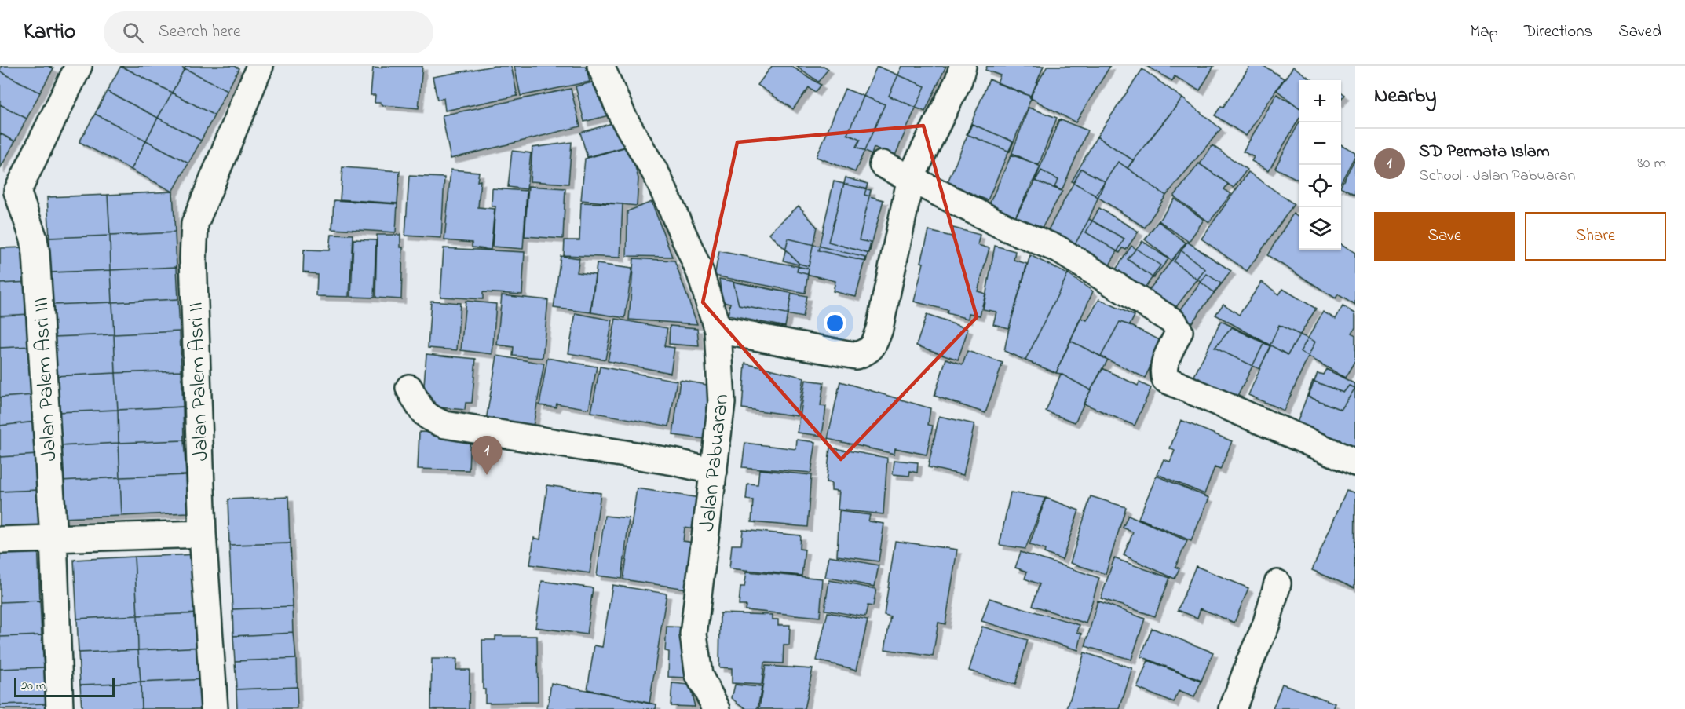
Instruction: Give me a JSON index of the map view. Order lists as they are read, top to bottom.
{
  "streets": {
    "street": ["Jalan Palem Asri III", "Jalan Palem Asri II", "Jalan Pabuaran"]
  },
  "scale_bar": "20 m",
  "page": {
    "header": "Kartio",
    "search": "Search here",
    "nav": ["Map", "Directions", "Saved"],
    "heading": "Nearby",
    "map_buttons": ["+", "−"],
    "list": [
      {
        "mark": "1",
        "name": "SD Permata Islam",
        "note": "School · Jalan Pabuaran",
        "value": "80 m"
      }
    ],
    "buttons": ["Save", "Share"],
    "pins": "1",
    "scale": "20 m"
  }
}
